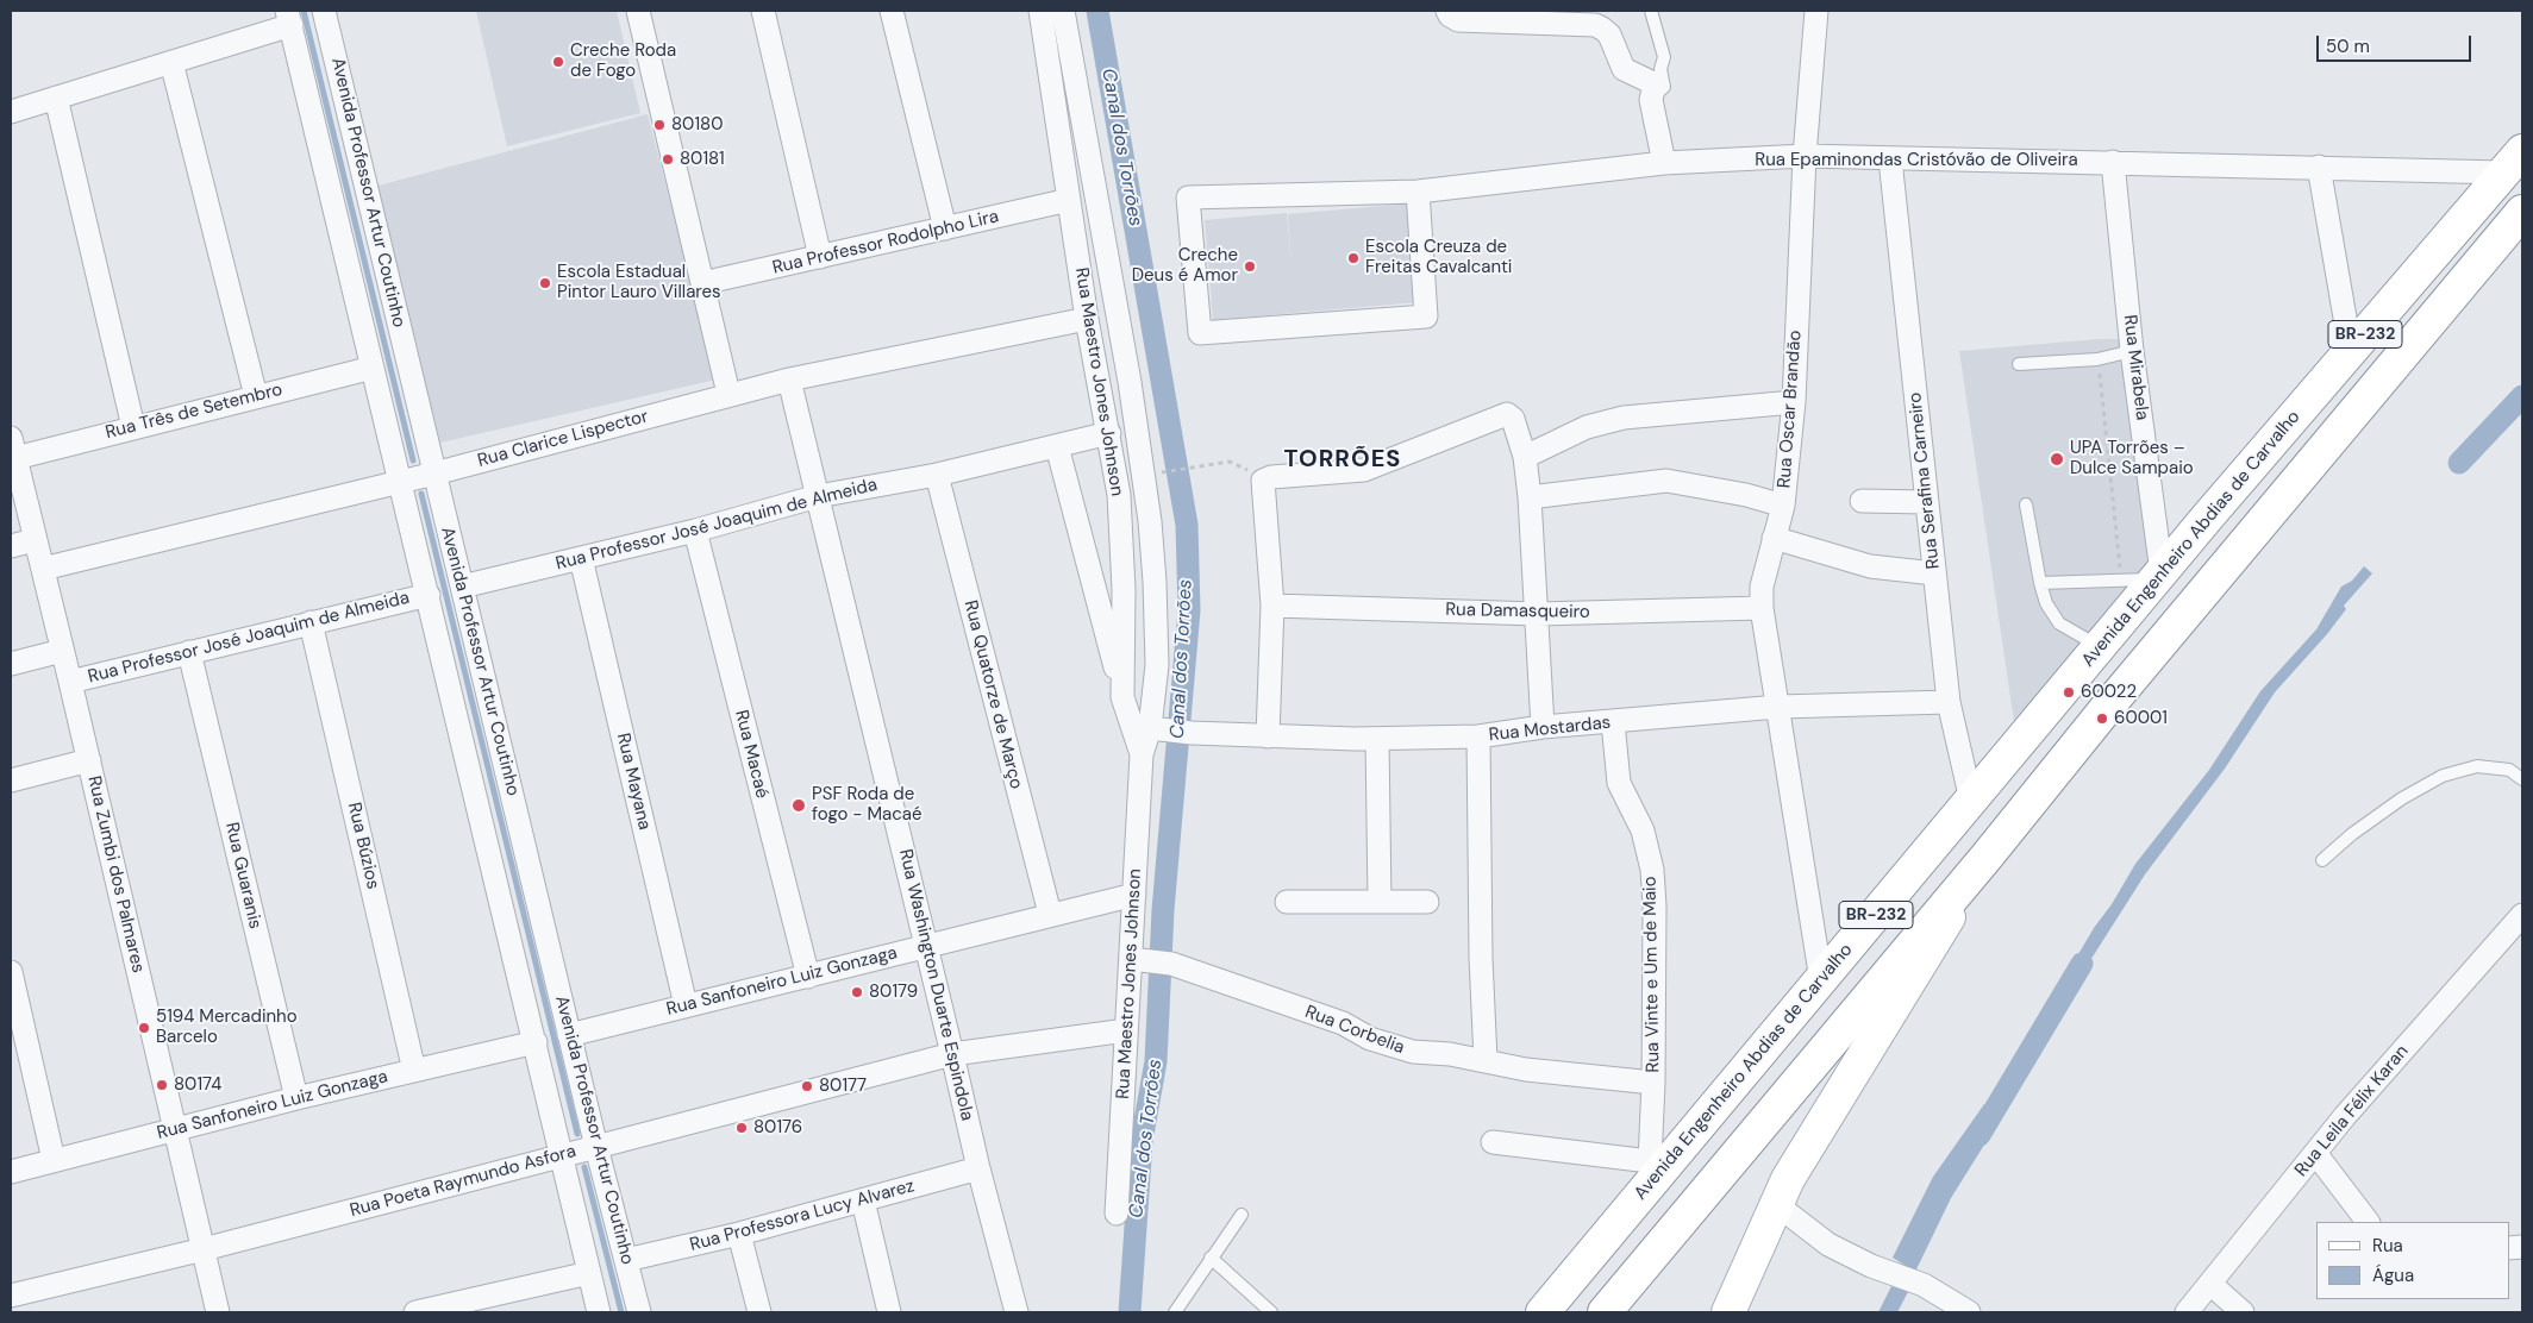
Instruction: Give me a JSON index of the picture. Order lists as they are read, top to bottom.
{
  "streets": {
    "main road": ["BR-232", "Avenida Engenheiro Abdias de Carvalho"],
    "street": [
      "Rua Epaminondas Cristóvão de Oliveira",
      "Avenida Professor Artur Coutinho",
      "Rua Professor Rodolpho Lira",
      "Rua Mirabela",
      "Rua Maestro Jones Johnson",
      "Rua Oscar Brandão",
      "Rua Três de Setembro",
      "Rua Clarice Lispector",
      "Rua Serafina Carneiro",
      "Rua Professor José Joaquim de Almeida",
      "Rua Damasqueiro",
      "Rua Quatorze de Março",
      "Rua Mostardas",
      "Rua Macaé",
      "Rua Mayana",
      "Rua Búzios",
      "Rua Zumbi dos Palmares",
      "Rua Guaranis",
      "Rua Vinte e Um de Maio",
      "Rua Sanfoneiro Luiz Gonzaga",
      "Rua Washington Duarte Espindola",
      "Rua Corbelia",
      "Rua Leila Félix Karan",
      "Rua Poeta Raymundo Asfora",
      "Rua Professora Lucy Alvarez"
    ]
  },
  "crossings": [
    ["Rua Epaminondas Cristóvão de Oliveira", "Rua Mirabela"],
    ["Rua Epaminondas Cristóvão de Oliveira", "Rua Oscar Brandão"],
    ["Rua Epaminondas Cristóvão de Oliveira", "Rua Serafina Carneiro"],
    ["Rua Epaminondas Cristóvão de Oliveira", "Avenida Engenheiro Abdias de Carvalho"],
    ["Avenida Professor Artur Coutinho", "Rua Três de Setembro"],
    ["Avenida Professor Artur Coutinho", "Rua Clarice Lispector"],
    ["Avenida Professor Artur Coutinho", "Rua Professor José Joaquim de Almeida"],
    ["Avenida Professor Artur Coutinho", "Rua Sanfoneiro Luiz Gonzaga"],
    ["Avenida Professor Artur Coutinho", "Rua Poeta Raymundo Asfora"],
    ["Avenida Professor Artur Coutinho", "Rua Professora Lucy Alvarez"],
    ["Rua Professor Rodolpho Lira", "Rua Maestro Jones Johnson"],
    ["Rua Mirabela", "Avenida Engenheiro Abdias de Carvalho"],
    ["Rua Maestro Jones Johnson", "Rua Clarice Lispector"],
    ["Rua Maestro Jones Johnson", "Rua Professor José Joaquim de Almeida"],
    ["Rua Maestro Jones Johnson", "Rua Mostardas"],
    ["Rua Maestro Jones Johnson", "Rua Sanfoneiro Luiz Gonzaga"],
    ["Rua Maestro Jones Johnson", "Rua Corbelia"],
    ["Rua Maestro Jones Johnson", "Rua Poeta Raymundo Asfora"],
    ["Rua Oscar Brandão", "Avenida Engenheiro Abdias de Carvalho"],
    ["Rua Oscar Brandão", "Rua Damasqueiro"],
    ["Rua Oscar Brandão", "Rua Mostardas"],
    ["Rua Três de Setembro", "Rua Zumbi dos Palmares"],
    ["Rua Clarice Lispector", "Rua Zumbi dos Palmares"],
    ["Rua Clarice Lispector", "Rua Washington Duarte Espindola"],
    ["Rua Serafina Carneiro", "Avenida Engenheiro Abdias de Carvalho"],
    ["Rua Serafina Carneiro", "Rua Mostardas"],
    ["Rua Professor José Joaquim de Almeida", "Rua Quatorze de Março"],
    ["Rua Professor José Joaquim de Almeida", "Rua Macaé"],
    ["Rua Professor José Joaquim de Almeida", "Rua Mayana"],
    ["Rua Professor José Joaquim de Almeida", "Rua Búzios"],
    ["Rua Professor José Joaquim de Almeida", "Rua Zumbi dos Palmares"],
    ["Rua Professor José Joaquim de Almeida", "Rua Guaranis"],
    ["Rua Professor José Joaquim de Almeida", "Rua Washington Duarte Espindola"],
    ["Avenida Engenheiro Abdias de Carvalho", "Rua Vinte e Um de Maio"],
    ["Rua Quatorze de Março", "Rua Sanfoneiro Luiz Gonzaga"],
    ["Rua Mostardas", "Rua Vinte e Um de Maio"],
    ["Rua Macaé", "Rua Sanfoneiro Luiz Gonzaga"],
    ["Rua Mayana", "Rua Sanfoneiro Luiz Gonzaga"],
    ["Rua Búzios", "Rua Sanfoneiro Luiz Gonzaga"],
    ["Rua Zumbi dos Palmares", "Rua Sanfoneiro Luiz Gonzaga"],
    ["Rua Zumbi dos Palmares", "Rua Poeta Raymundo Asfora"],
    ["Rua Guaranis", "Rua Sanfoneiro Luiz Gonzaga"],
    ["Rua Vinte e Um de Maio", "Rua Corbelia"],
    ["Rua Sanfoneiro Luiz Gonzaga", "Rua Washington Duarte Espindola"],
    ["Rua Washington Duarte Espindola", "Rua Poeta Raymundo Asfora"],
    ["Rua Washington Duarte Espindola", "Rua Professora Lucy Alvarez"]
  ],
  "districts": ["TORRÕES"],
  "water": ["Canal dos Torrões"],
  "places": [
    "Creche Roda de Fogo",
    "80180",
    "80181",
    "Escola Creuza de Freitas Cavalcanti",
    "Creche Deus é Amor",
    "Escola Estadual Pintor Lauro Villares",
    "UPA Torrões – Dulce Sampaio",
    "60022",
    "60001",
    "PSF Roda de fogo - Macaé",
    "80179",
    "5194 Mercadinho Barcelo",
    "80174",
    "80177",
    "80176"
  ],
  "legend": ["Rua", "Água"],
  "scale_bar": "50 m"
}
